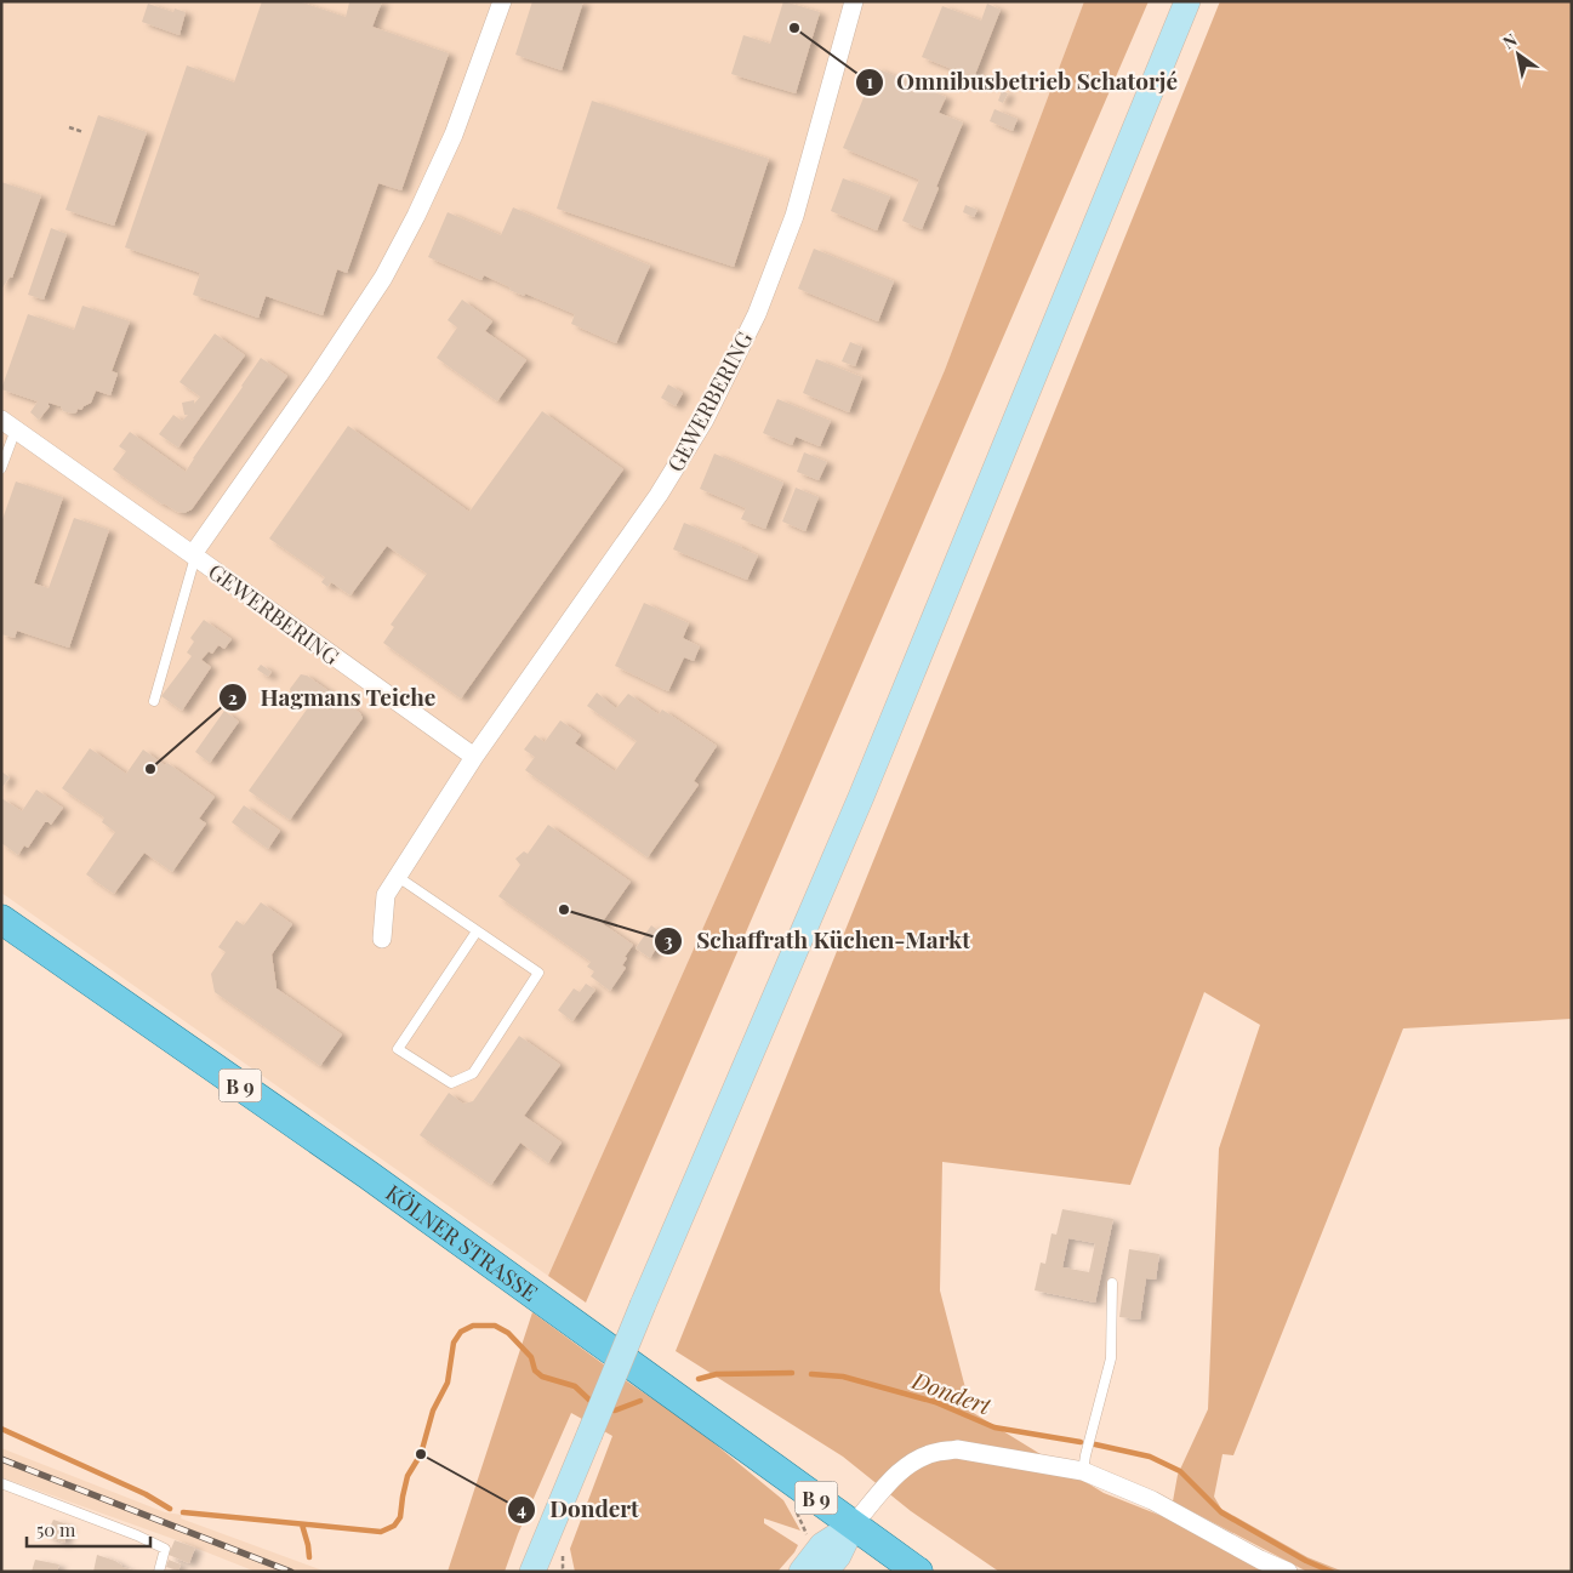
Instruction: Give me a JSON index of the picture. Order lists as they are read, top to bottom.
{
  "streets": {
    "main road": ["B 9", "KÖLNER STRASSE"],
    "street": ["GEWERBERING"]
  },
  "water": ["Dondert"],
  "places": [
    "Omnibusbetrieb Schatorjé",
    "Hagmans Teiche",
    "Schaffrath Küchen-Markt",
    "Dondert"
  ],
  "scale_bar": "50 m",
  "north": "top left"
}
